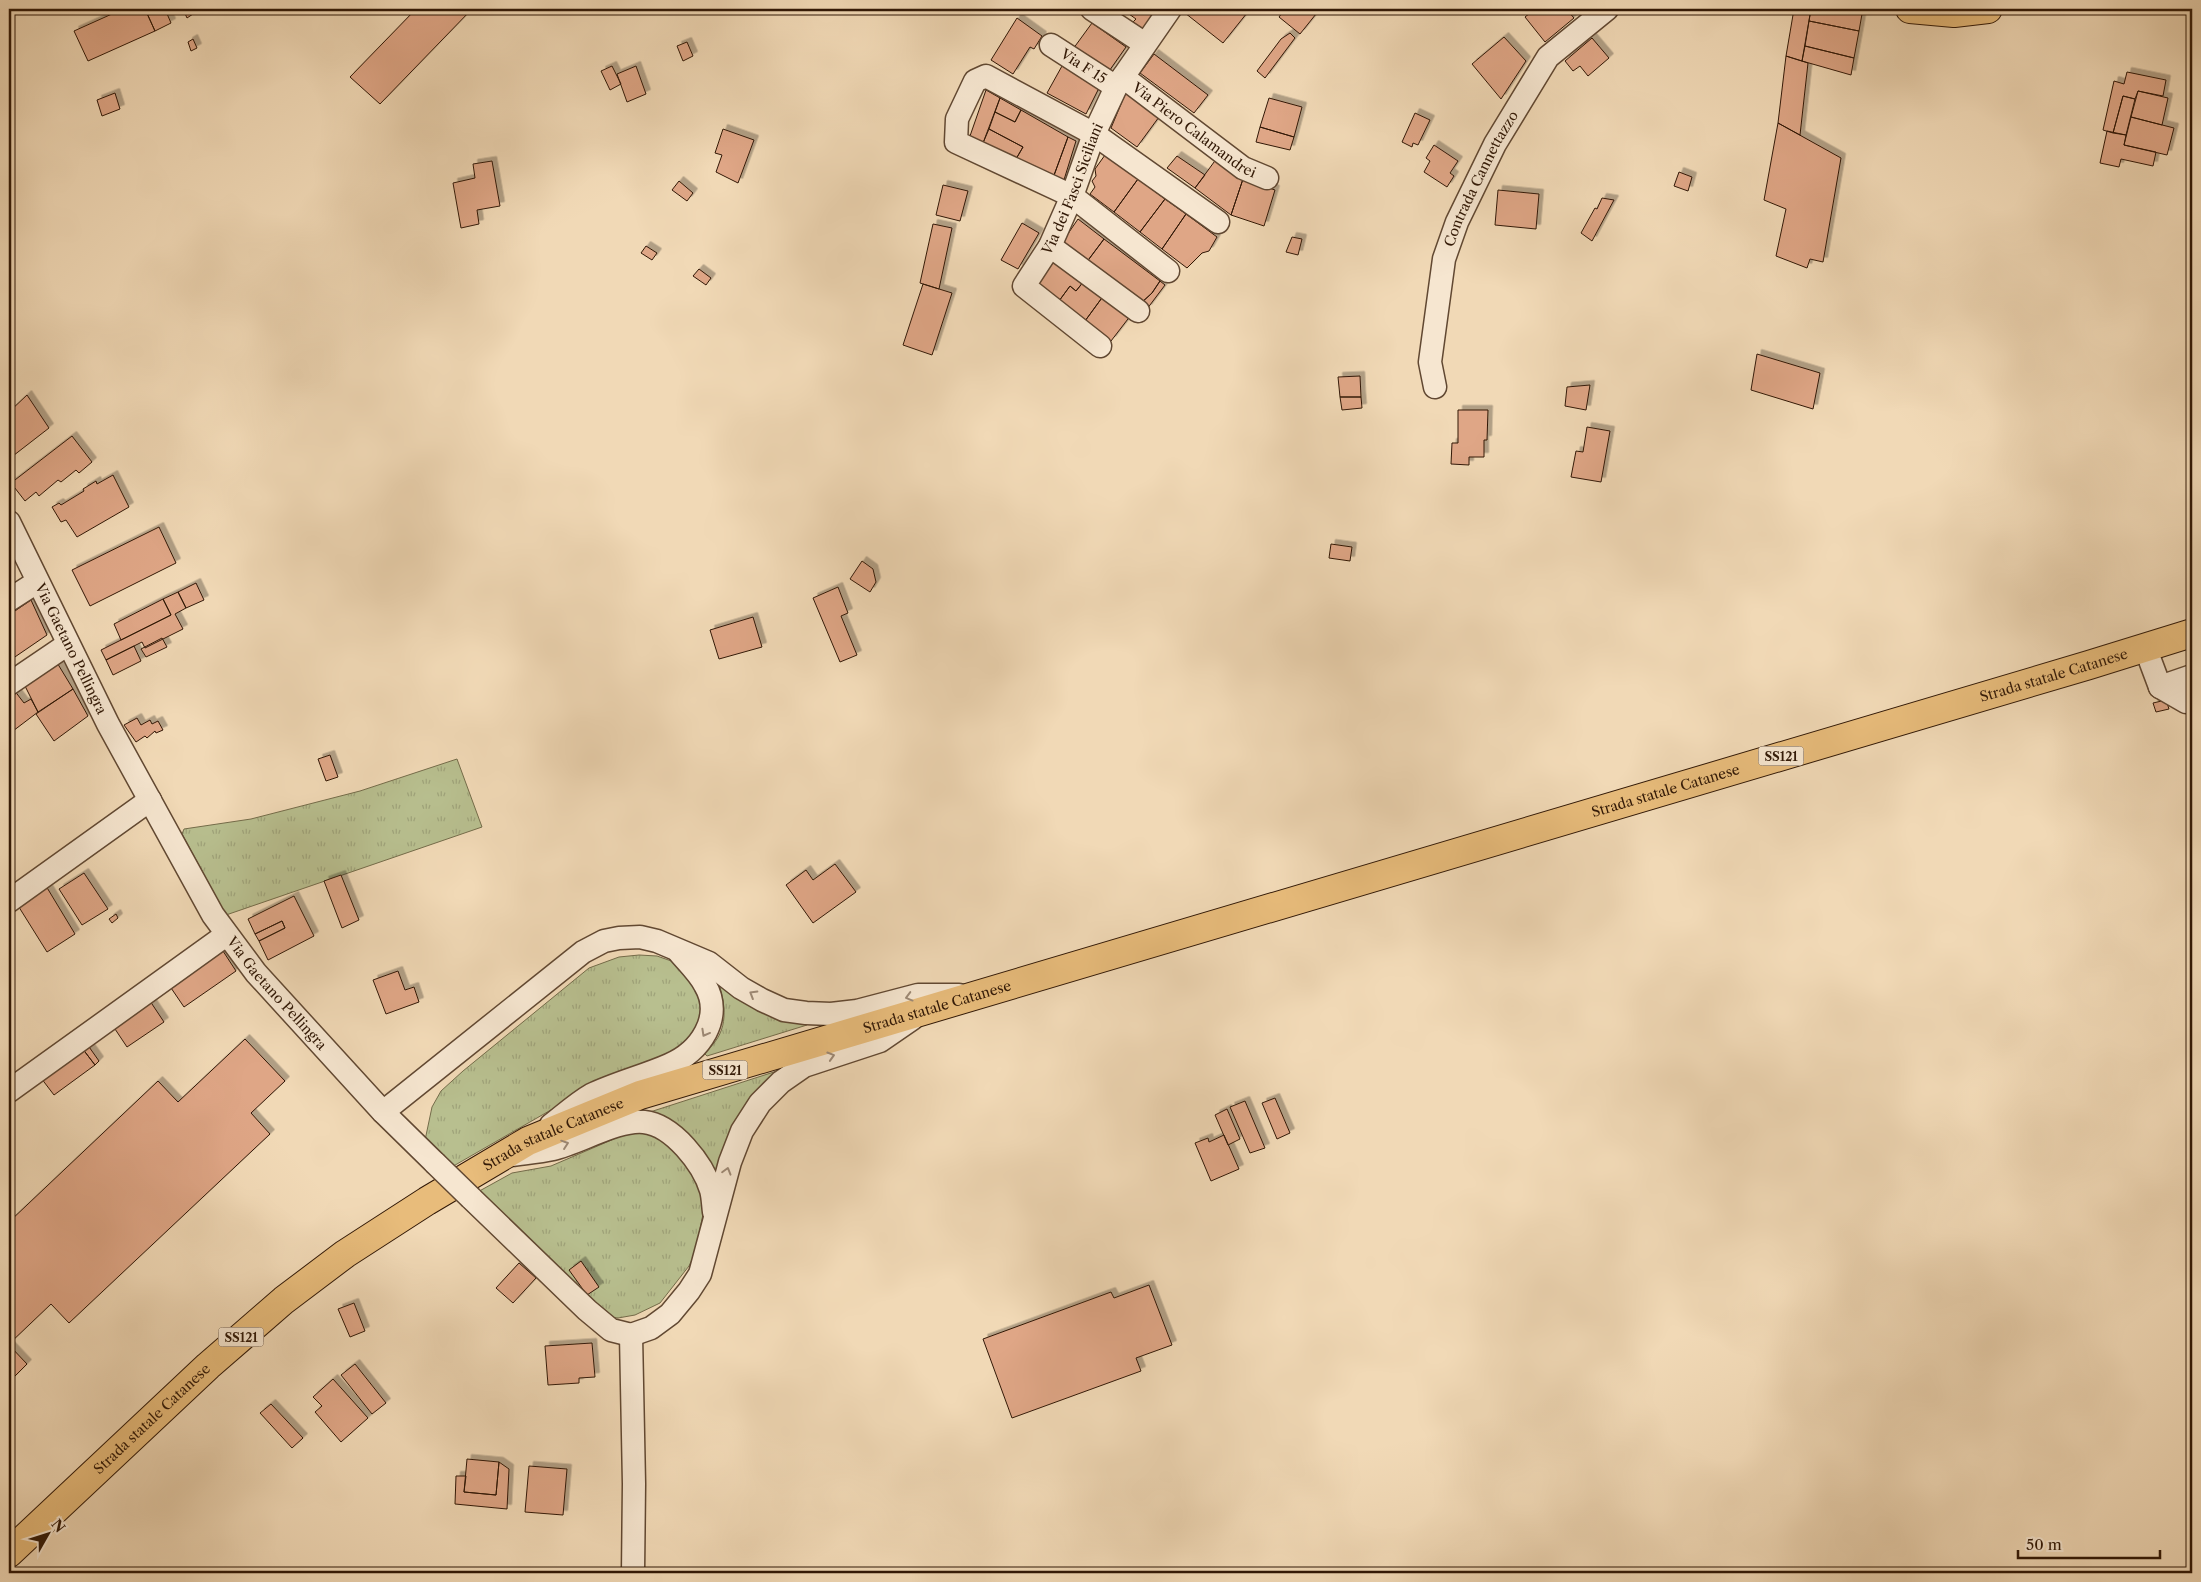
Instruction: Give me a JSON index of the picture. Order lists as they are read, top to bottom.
{
  "streets": {
    "main road": ["Strada statale Catanese", "SS121"],
    "street": [
      "Via F 15",
      "Via Piero Calamandrei",
      "Contrada Cannettazzo",
      "Via dei Fasci Siciliani",
      "Via Gaetano Pellingra"
    ]
  },
  "crossings": [
    ["Via F 15", "Via Piero Calamandrei"],
    ["Via F 15", "Via dei Fasci Siciliani"],
    ["Via Piero Calamandrei", "Via dei Fasci Siciliani"]
  ],
  "scale_bar": "50 m",
  "north": "top right"
}
